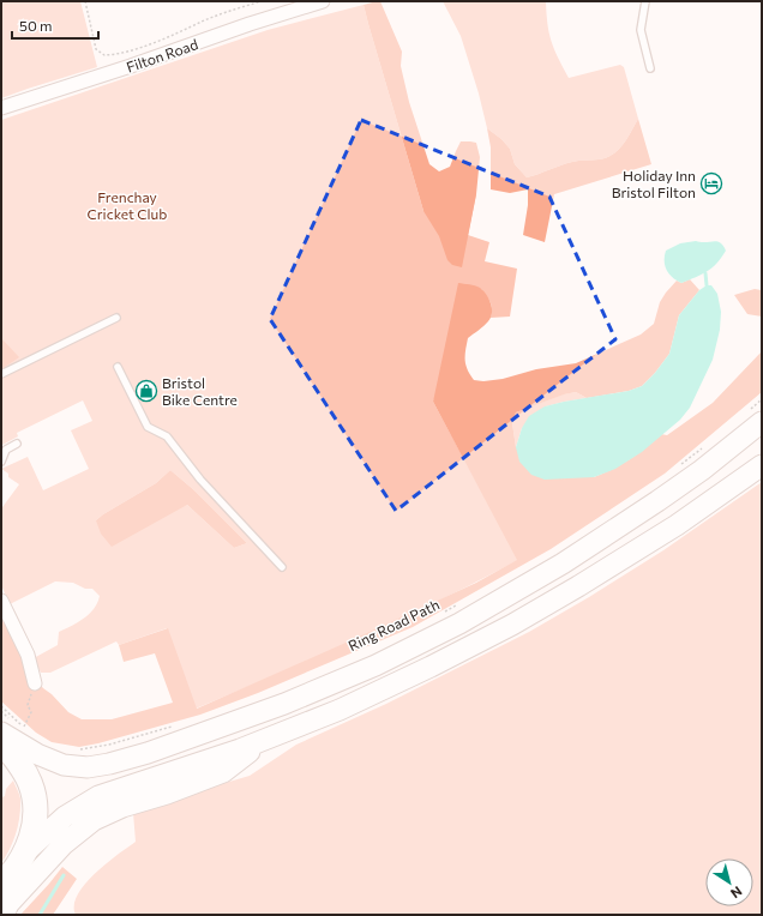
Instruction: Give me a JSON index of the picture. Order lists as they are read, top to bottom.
{
  "streets": {
    "street": ["Filton Road"],
    "path": ["Ring Road Path"]
  },
  "parks": ["Frenchay Cricket Club"],
  "places": {
    "hotel": ["Holiday Inn Bristol Filton"],
    "shop": ["Bristol Bike Centre"]
  },
  "scale_bar": "50 m",
  "north": "bottom right"
}
